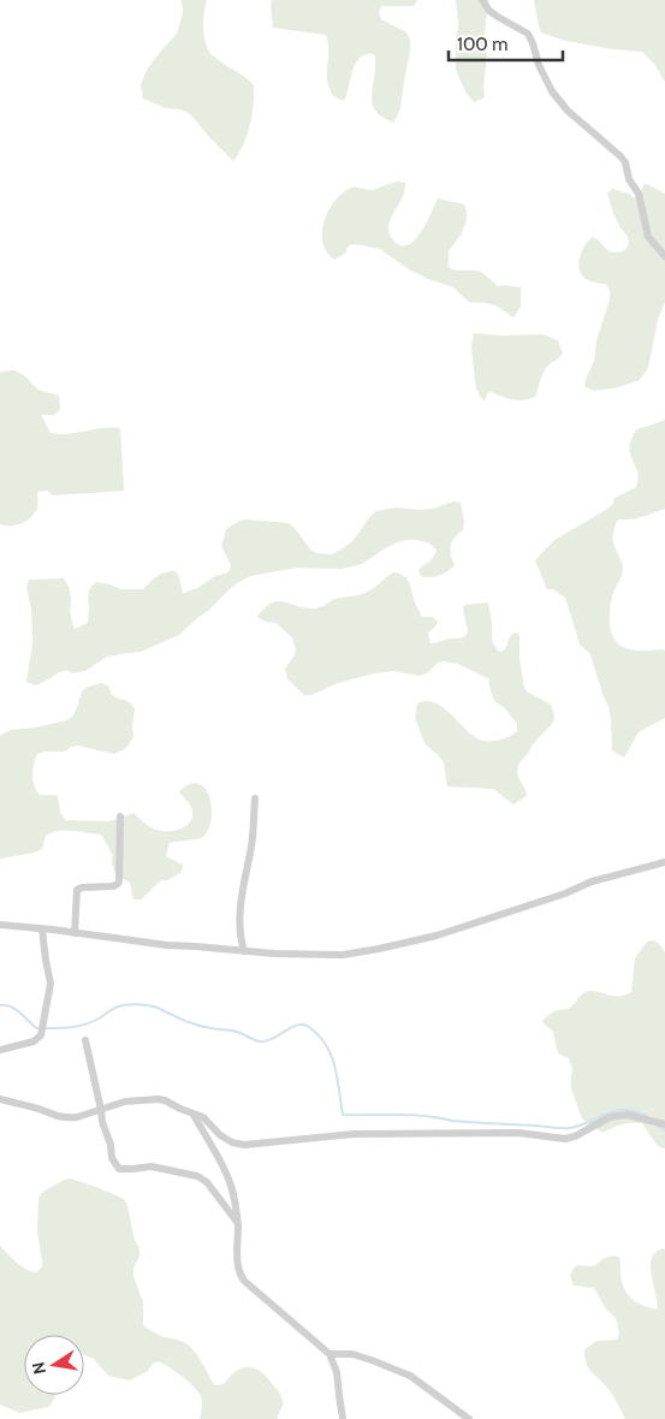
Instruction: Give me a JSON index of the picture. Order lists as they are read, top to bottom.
{
  "scale_bar": "100 m",
  "north": "left"
}
